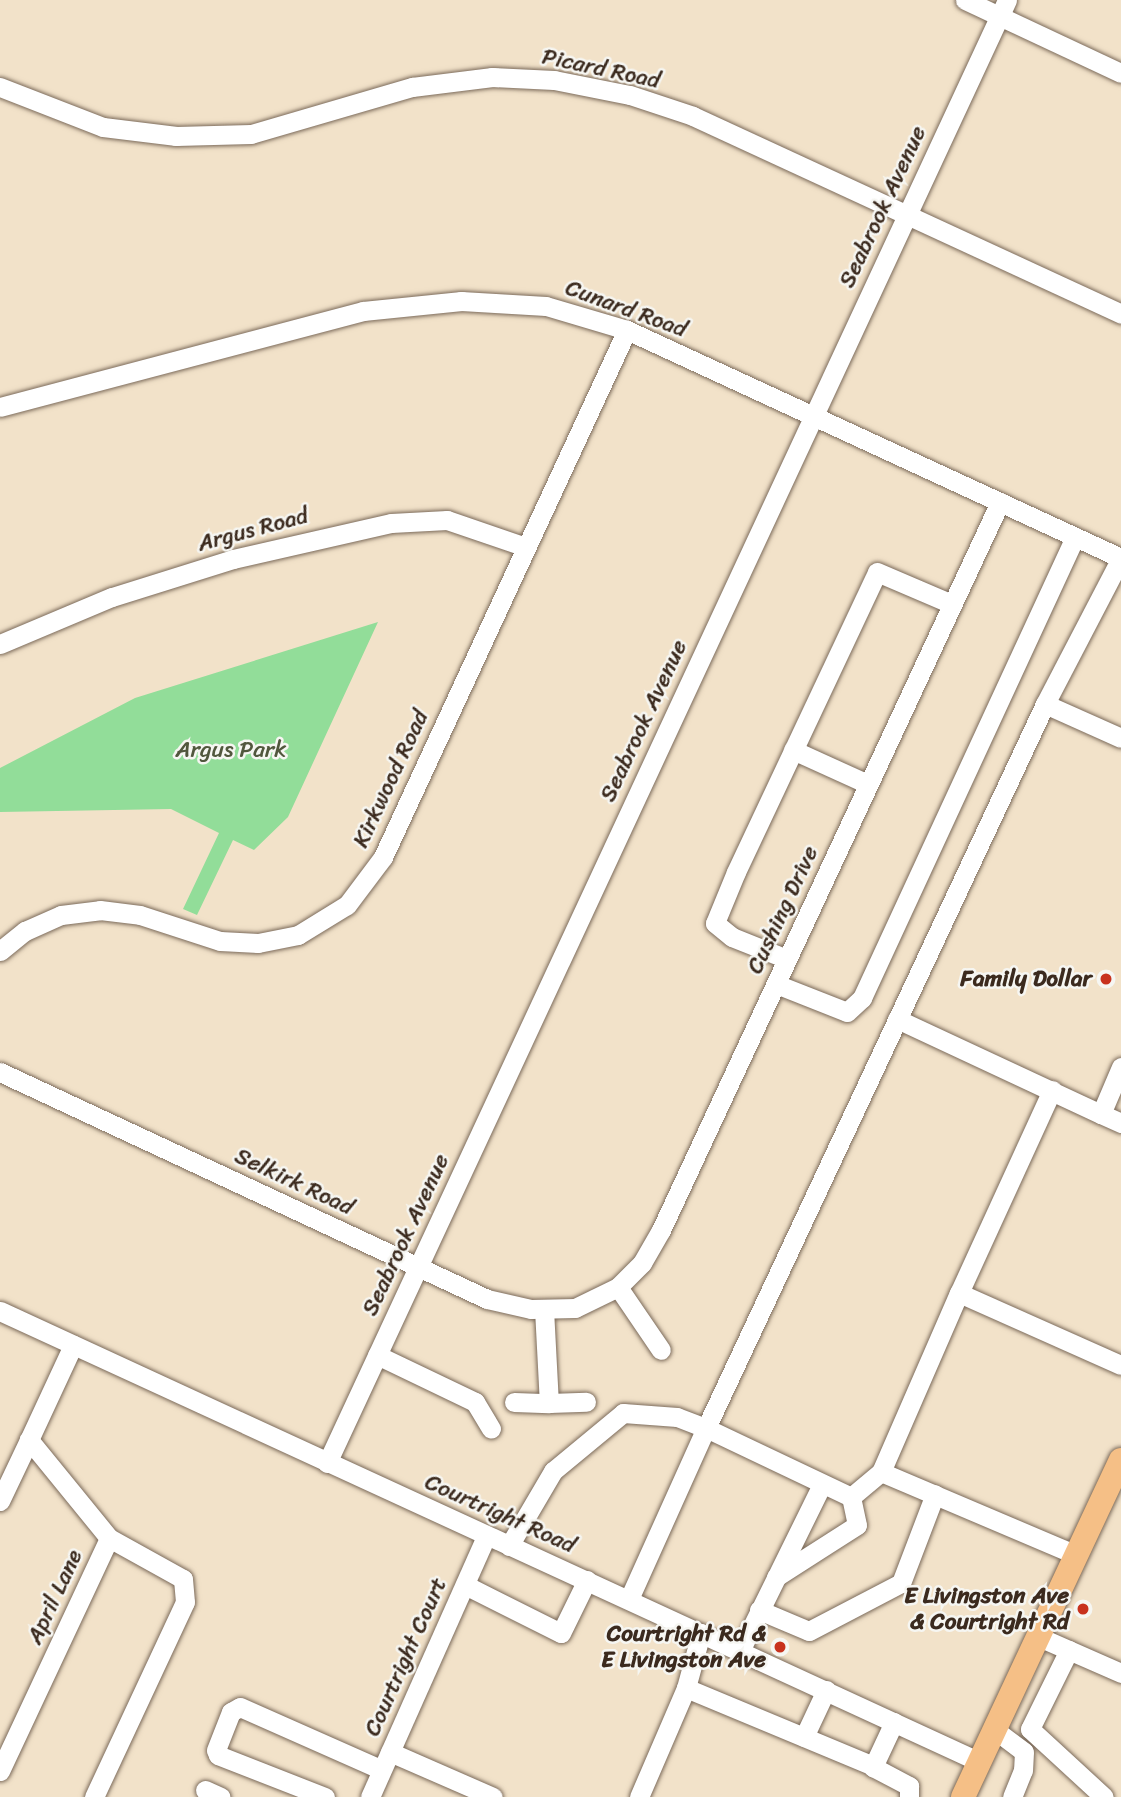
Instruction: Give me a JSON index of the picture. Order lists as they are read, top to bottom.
{
  "streets": {
    "street": [
      "Picard Road",
      "Seabrook Avenue",
      "Cunard Road",
      "Argus Road",
      "Kirkwood Road",
      "Cushing Drive",
      "Selkirk Road",
      "Courtright Road",
      "April Lane",
      "Courtright Court"
    ]
  },
  "crossings": [
    ["Picard Road", "Seabrook Avenue"],
    ["Seabrook Avenue", "Cunard Road"],
    ["Seabrook Avenue", "Selkirk Road"],
    ["Seabrook Avenue", "Courtright Road"],
    ["Cunard Road", "Kirkwood Road"],
    ["Cunard Road", "Cushing Drive"],
    ["Argus Road", "Kirkwood Road"],
    ["Cushing Drive", "Selkirk Road"],
    ["Courtright Road", "Courtright Court"]
  ],
  "parks": ["Argus Park"],
  "places": ["Family Dollar", "E Livingston Ave & Courtright Rd", "Courtright Rd & E Livingston Ave"]
}
